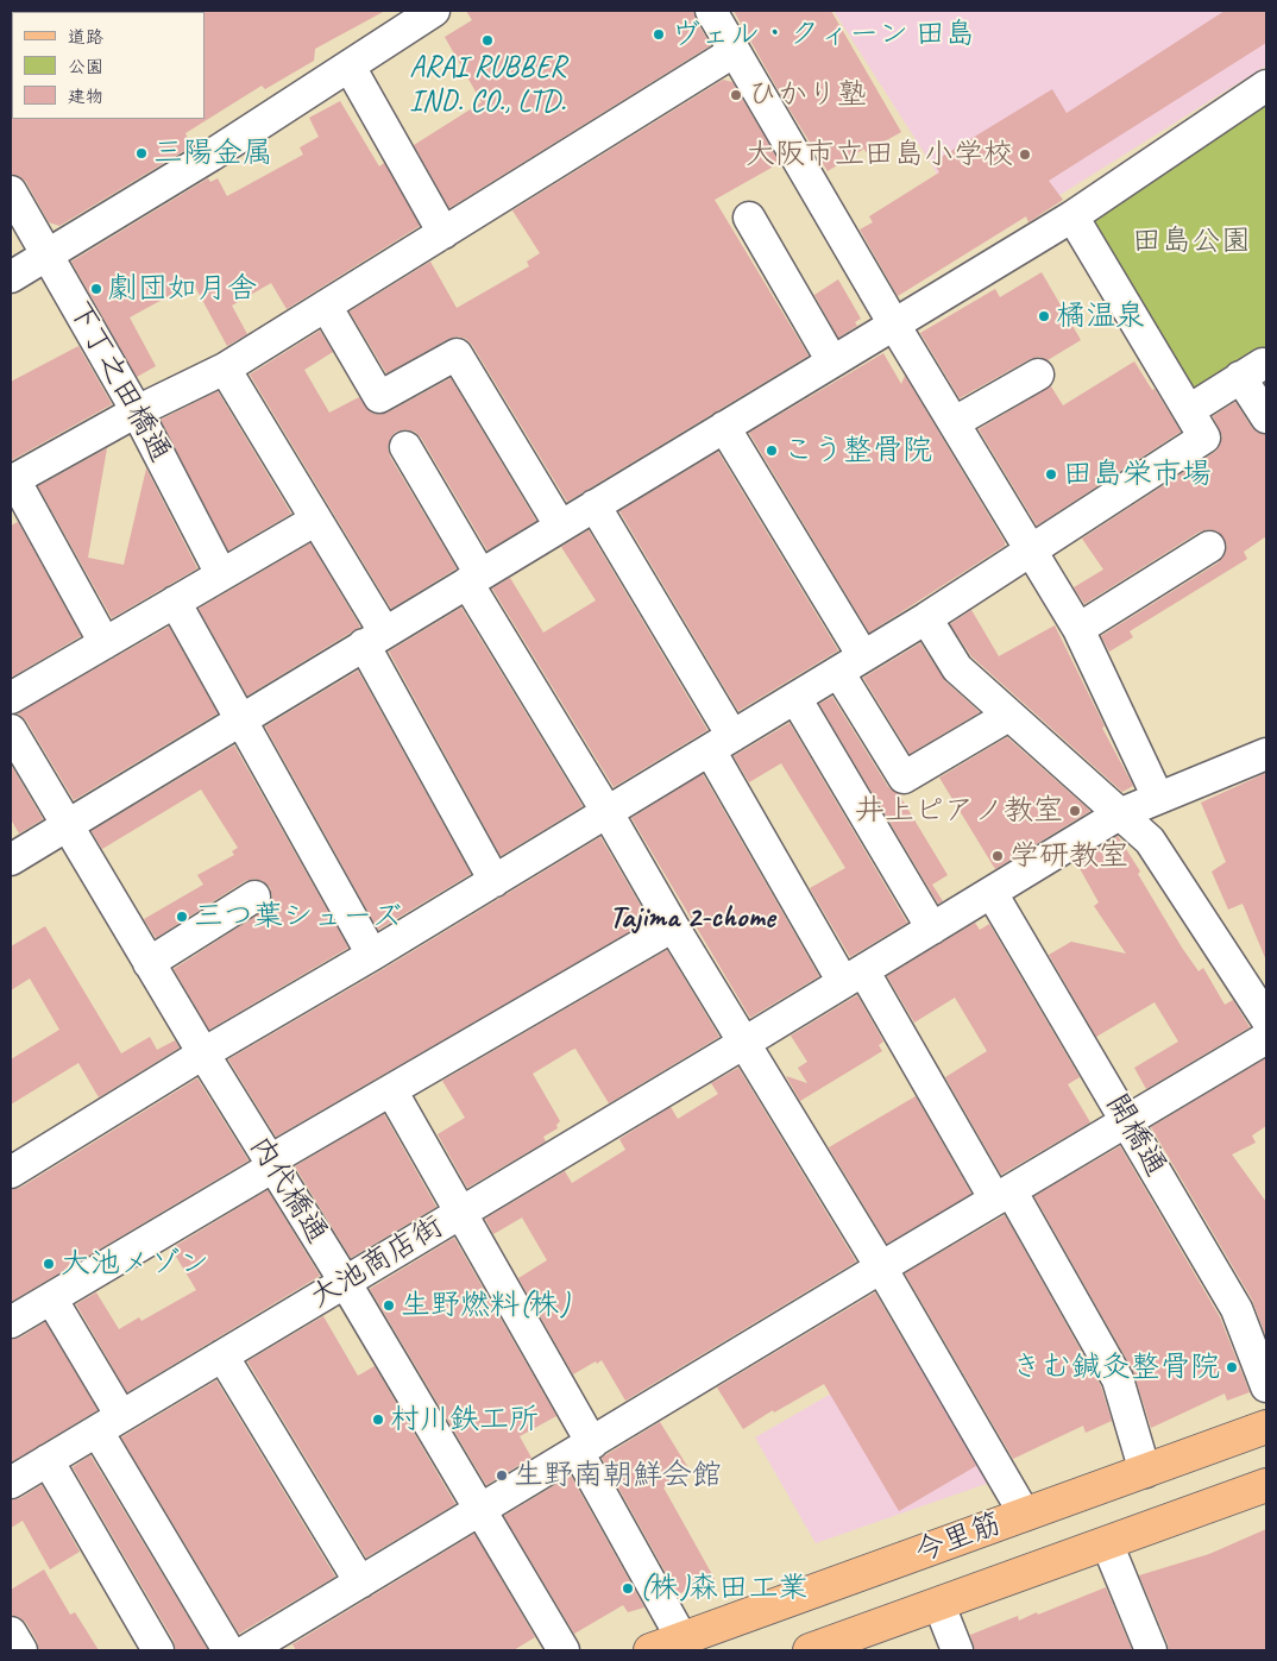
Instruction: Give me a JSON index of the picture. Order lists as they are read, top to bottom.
{
  "streets": {
    "main road": ["今里筋"],
    "street": [
      "下丁之田橋通",
      "開橋通",
      "内代橋通",
      "大池商店街"
    ]
  },
  "crossings": [
    ["開橋通", "大池商店街"],
    ["内代橋通", "大池商店街"]
  ],
  "districts": ["Tajima 2-chome"],
  "parks": ["田島公園"],
  "places": [
    "ヴェル・クィーン 田島",
    "ARAI RUBBER IND. CO., LTD.",
    "ひかり塾",
    "三陽金属",
    "大阪市立田島小学校",
    "劇団如月舎",
    "橘温泉",
    "こう整骨院",
    "田島栄市場",
    "井上ピアノ教室",
    "学研教室",
    "三つ葉シューズ",
    "大池メゾン",
    "生野燃料(株)",
    "きむ鍼灸整骨院",
    "村川鉄工所",
    "生野南朝鮮会館",
    "(株)森田工業"
  ],
  "legend": ["道路", "公園", "建物"]
}
